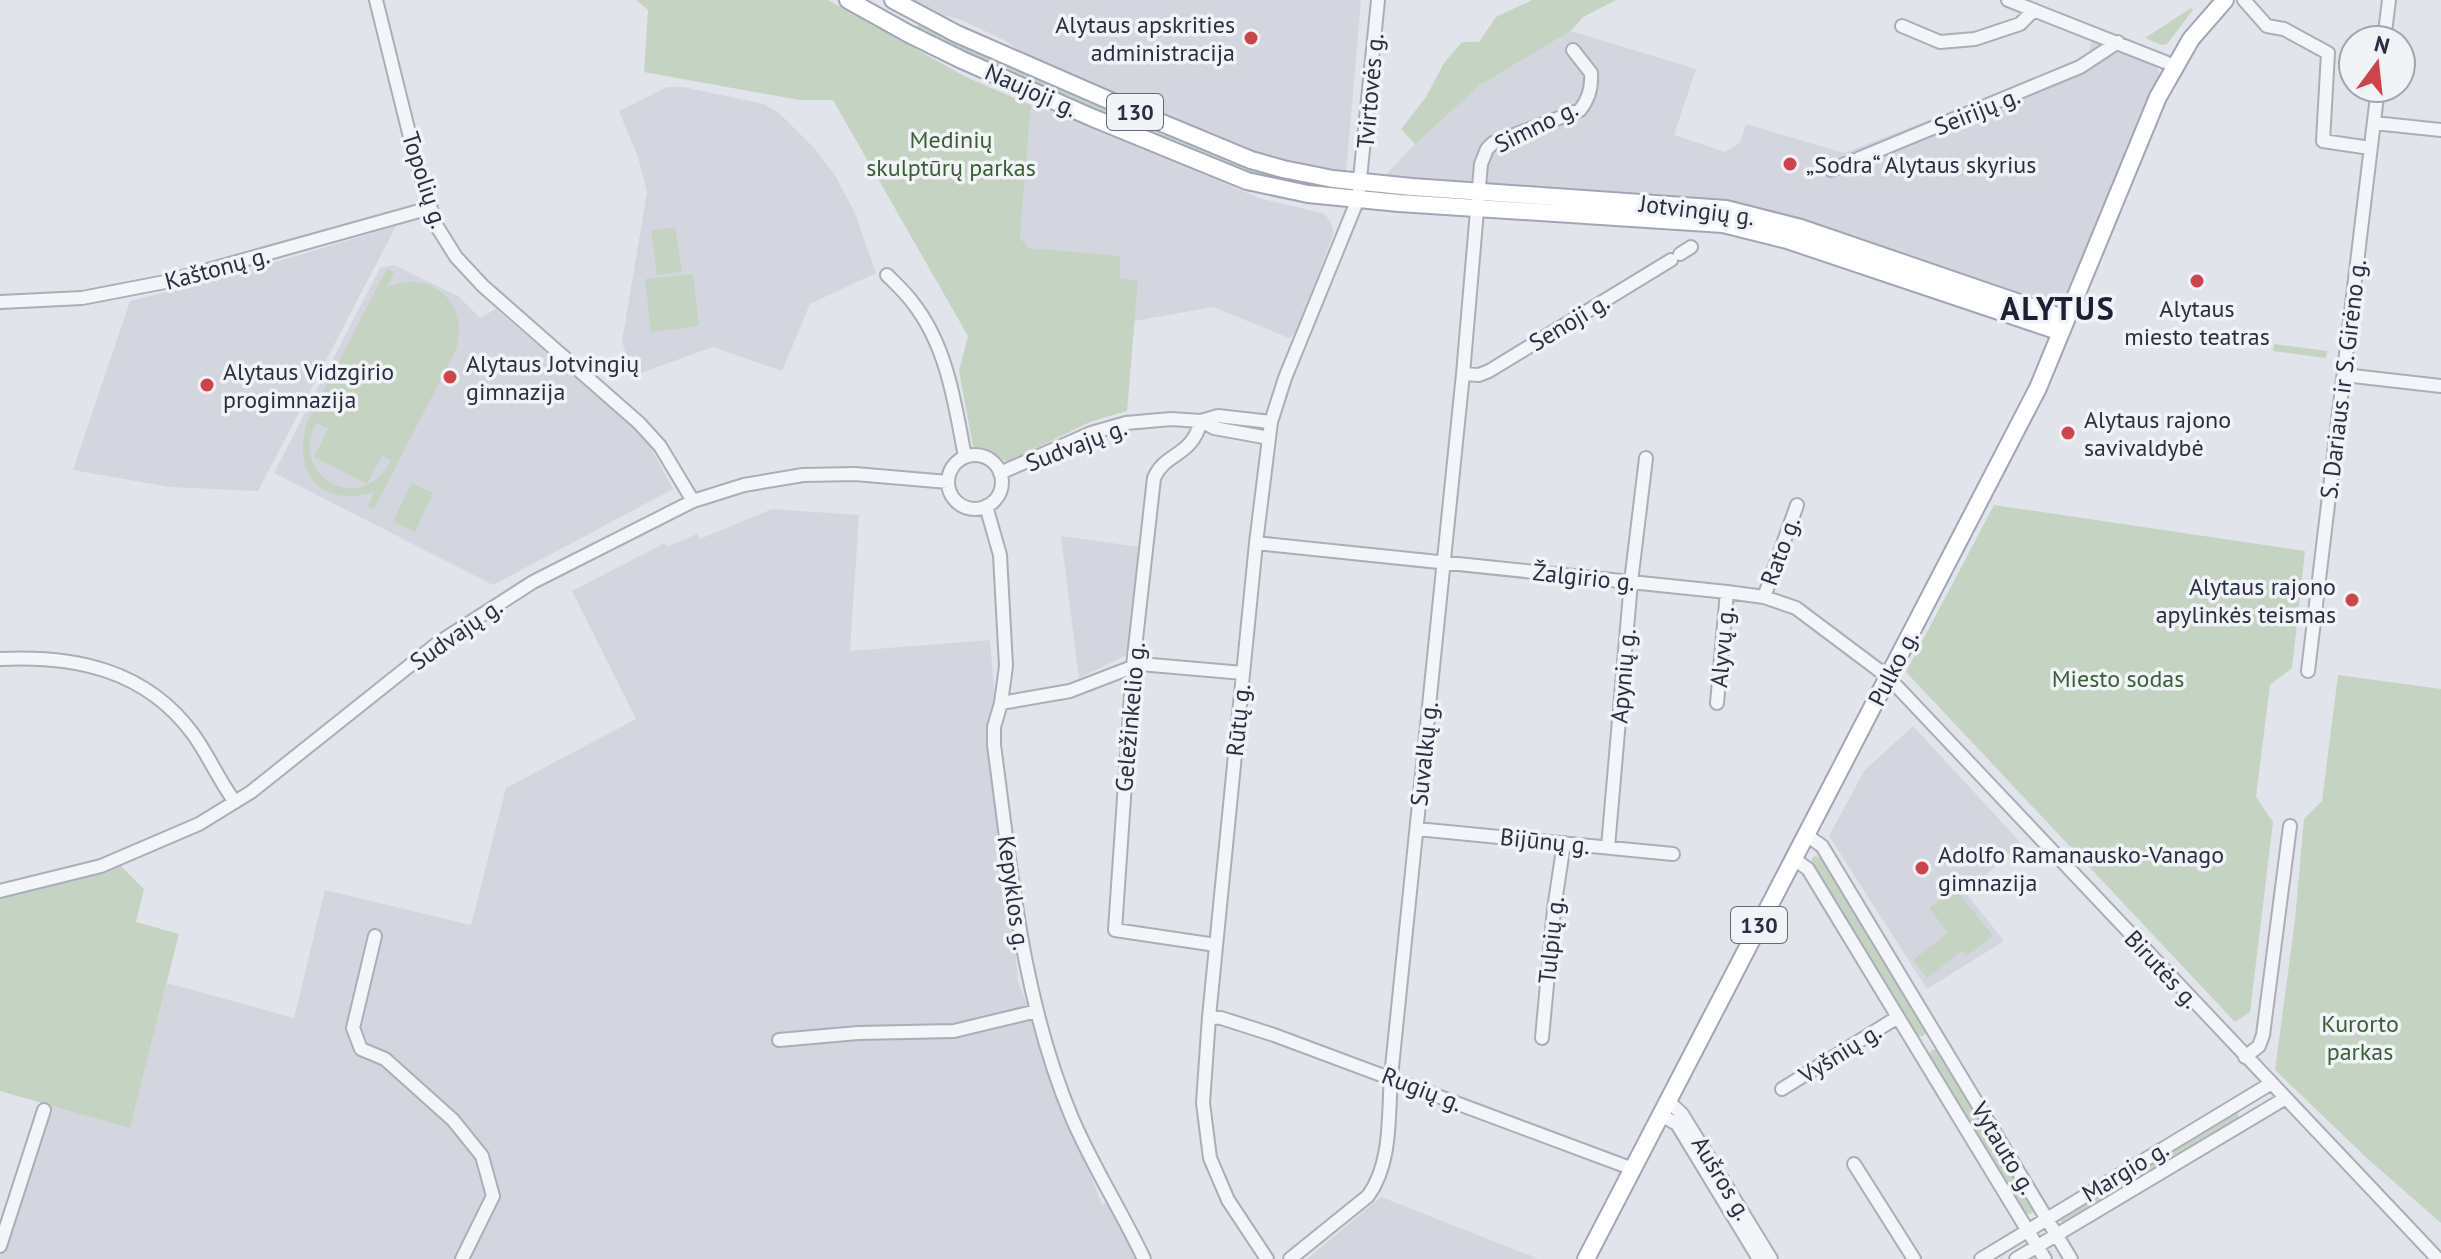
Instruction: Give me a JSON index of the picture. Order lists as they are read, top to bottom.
{
  "streets": {
    "main road": [
      "Naujoji g.",
      "130",
      "Jotvingių g.",
      "Pulko g."
    ],
    "street": [
      "Tvirtovės g.",
      "Seirijų g.",
      "Simno g.",
      "Topolių g.",
      "Kaštonų g.",
      "Senoji g.",
      "S. Dariaus ir S. Girėno g.",
      "Sudvajų g.",
      "Rato g.",
      "Žalgirio g.",
      "Alyvų g.",
      "Apynių g.",
      "Geležinkelio g.",
      "Rūtų g.",
      "Suvalkų g.",
      "Bijūnų g.",
      "Kepyklos g.",
      "Tulpių g.",
      "Birutės g.",
      "Vyšnių g.",
      "Rugių g.",
      "Vytauto g.",
      "Margio g.",
      "Aušros g."
    ]
  },
  "crossings": [
    ["Naujoji g.", "Tvirtovės g."],
    ["Naujoji g.", "Jotvingių g."],
    ["Naujoji g.", "Rūtų g."],
    ["Tvirtovės g.", "Jotvingių g."],
    ["Tvirtovės g.", "Rūtų g."],
    ["Simno g.", "Jotvingių g."],
    ["Simno g.", "Suvalkų g."],
    ["Topolių g.", "Kaštonų g."],
    ["Topolių g.", "Sudvajų g."],
    ["Jotvingių g.", "Pulko g."],
    ["Jotvingių g.", "Rūtų g."],
    ["Jotvingių g.", "Suvalkų g."],
    ["Senoji g.", "Suvalkų g."],
    ["Sudvajų g.", "Geležinkelio g."],
    ["Sudvajų g.", "Rūtų g."],
    ["Sudvajų g.", "Kepyklos g."],
    ["Rato g.", "Žalgirio g."],
    ["Žalgirio g.", "Alyvų g."],
    ["Žalgirio g.", "Pulko g."],
    ["Žalgirio g.", "Apynių g."],
    ["Žalgirio g.", "Rūtų g."],
    ["Žalgirio g.", "Suvalkų g."],
    ["Žalgirio g.", "Birutės g."],
    ["Pulko g.", "Birutės g."],
    ["Pulko g.", "Rugių g."],
    ["Pulko g.", "Vytauto g."],
    ["Pulko g.", "Aušros g."],
    ["Apynių g.", "Bijūnų g."],
    ["Geležinkelio g.", "Rūtų g."],
    ["Rūtų g.", "Rugių g."],
    ["Suvalkų g.", "Bijūnų g."],
    ["Suvalkų g.", "Rugių g."],
    ["Bijūnų g.", "Tulpių g."],
    ["Birutės g.", "Margio g."],
    ["Vyšnių g.", "Vytauto g."],
    ["Vytauto g.", "Margio g."]
  ],
  "districts": ["ALYTUS"],
  "parks": ["Medinių skulptūrų parkas", "Miesto sodas", "Kurorto parkas"],
  "places": [
    "Alytaus apskrities administracija",
    "„Sodra“ Alytaus skyrius",
    "Alytaus miesto teatras",
    "Alytaus Jotvingių gimnazija",
    "Alytaus Vidzgirio progimnazija",
    "Alytaus rajono savivaldybė",
    "Alytaus rajono apylinkės teismas",
    "Adolfo Ramanausko-Vanago gimnazija"
  ],
  "north": "top"
}
